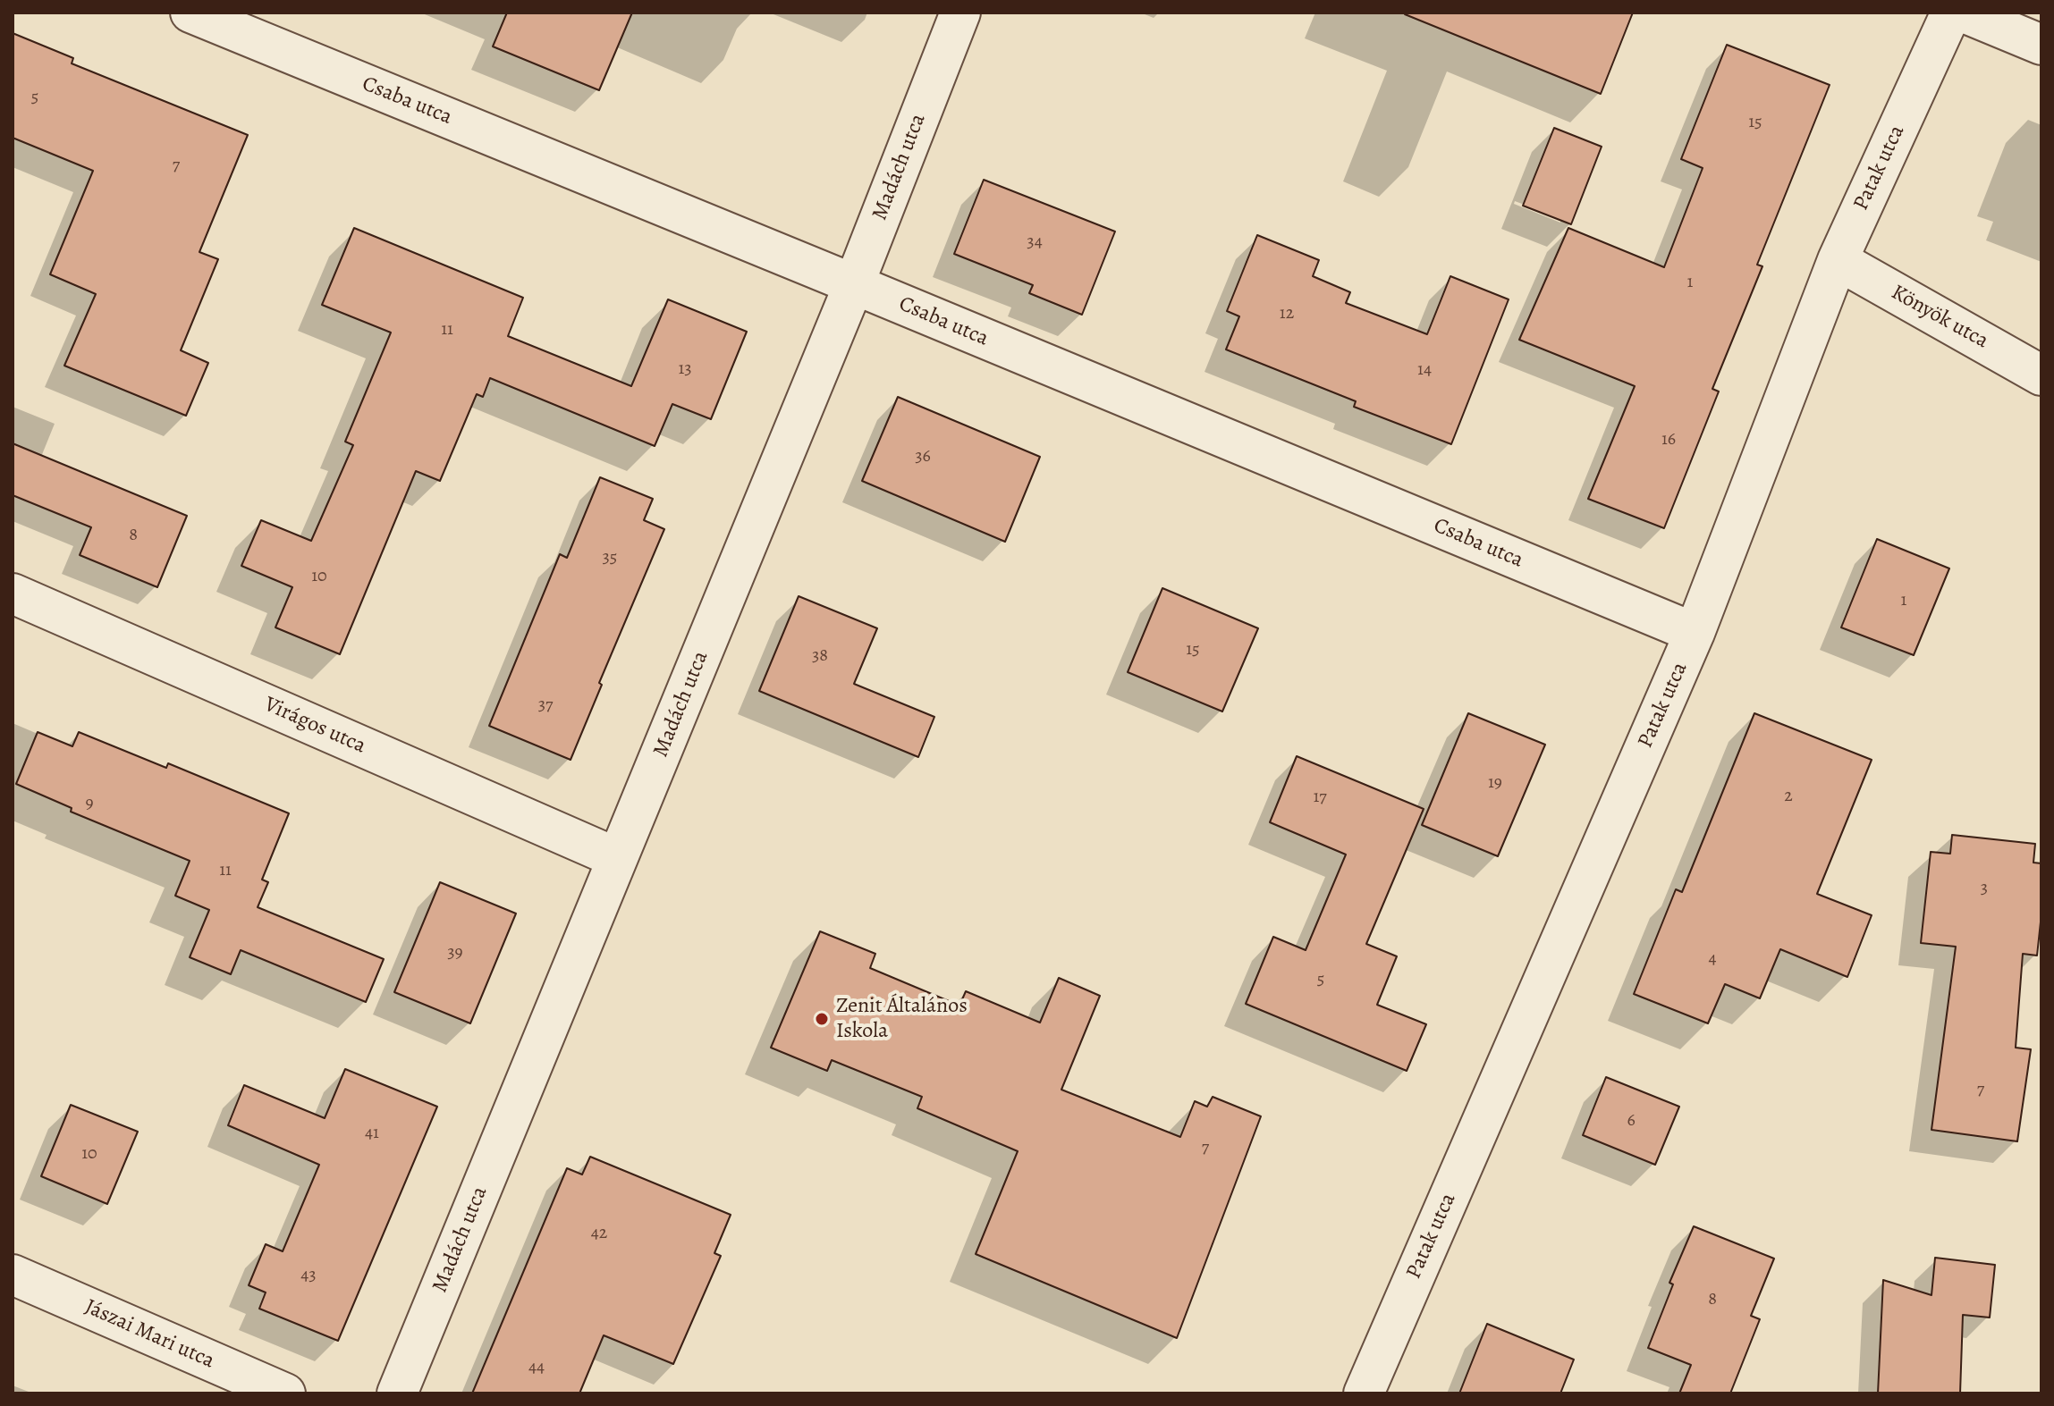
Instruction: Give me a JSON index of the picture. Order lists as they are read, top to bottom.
{
  "streets": {
    "street": [
      "Csaba utca",
      "Madách utca",
      "Patak utca",
      "Könyök utca",
      "Virágos utca",
      "Jászai Mari utca"
    ]
  },
  "crossings": [
    ["Csaba utca", "Madách utca"],
    ["Csaba utca", "Patak utca"],
    ["Madách utca", "Virágos utca"],
    ["Patak utca", "Könyök utca"]
  ],
  "places": ["Zenit Általános Iskola"],
  "house_numbers": [
    "5",
    "15",
    "7",
    "34",
    "1",
    "12",
    "11",
    "13",
    "14",
    "16",
    "36",
    "8",
    "35",
    "10",
    "1",
    "15",
    "38",
    "37",
    "19",
    "2",
    "17",
    "9",
    "11",
    "3",
    "39",
    "4",
    "5",
    "7",
    "6",
    "41",
    "7",
    "10",
    "42",
    "43",
    "8",
    "44"
  ]
}
